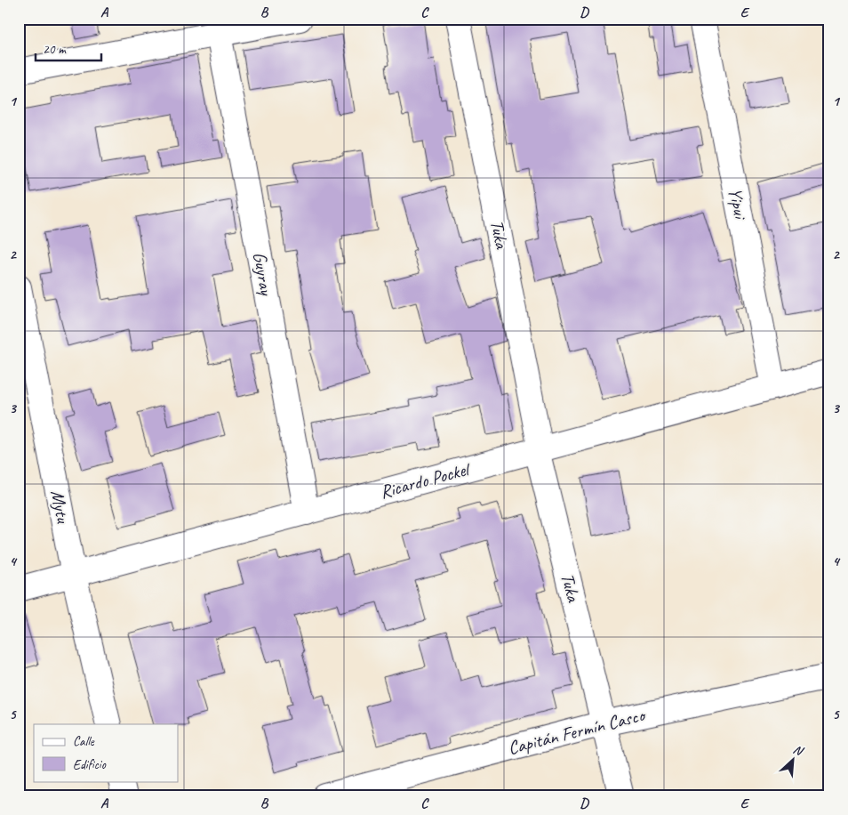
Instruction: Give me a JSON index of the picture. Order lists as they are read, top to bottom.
{
  "streets": {
    "street": [
      "Yipui",
      "Tuka",
      "Guyray",
      "Ricardo Pockel",
      "Mytu",
      "Capitán Fermín Casco"
    ]
  },
  "crossings": [
    ["Yipui", "Ricardo Pockel"],
    ["Tuka", "Ricardo Pockel"],
    ["Tuka", "Capitán Fermín Casco"],
    ["Guyray", "Ricardo Pockel"],
    ["Ricardo Pockel", "Mytu"]
  ],
  "legend": ["Calle", "Edificio"],
  "scale_bar": "20 m",
  "north": "top right",
  "grid": {
    "columns": [
      "A",
      "B",
      "C",
      "D",
      "E"
    ],
    "rows": [
      "1",
      "2",
      "3",
      "4",
      "5"
    ]
  }
}
